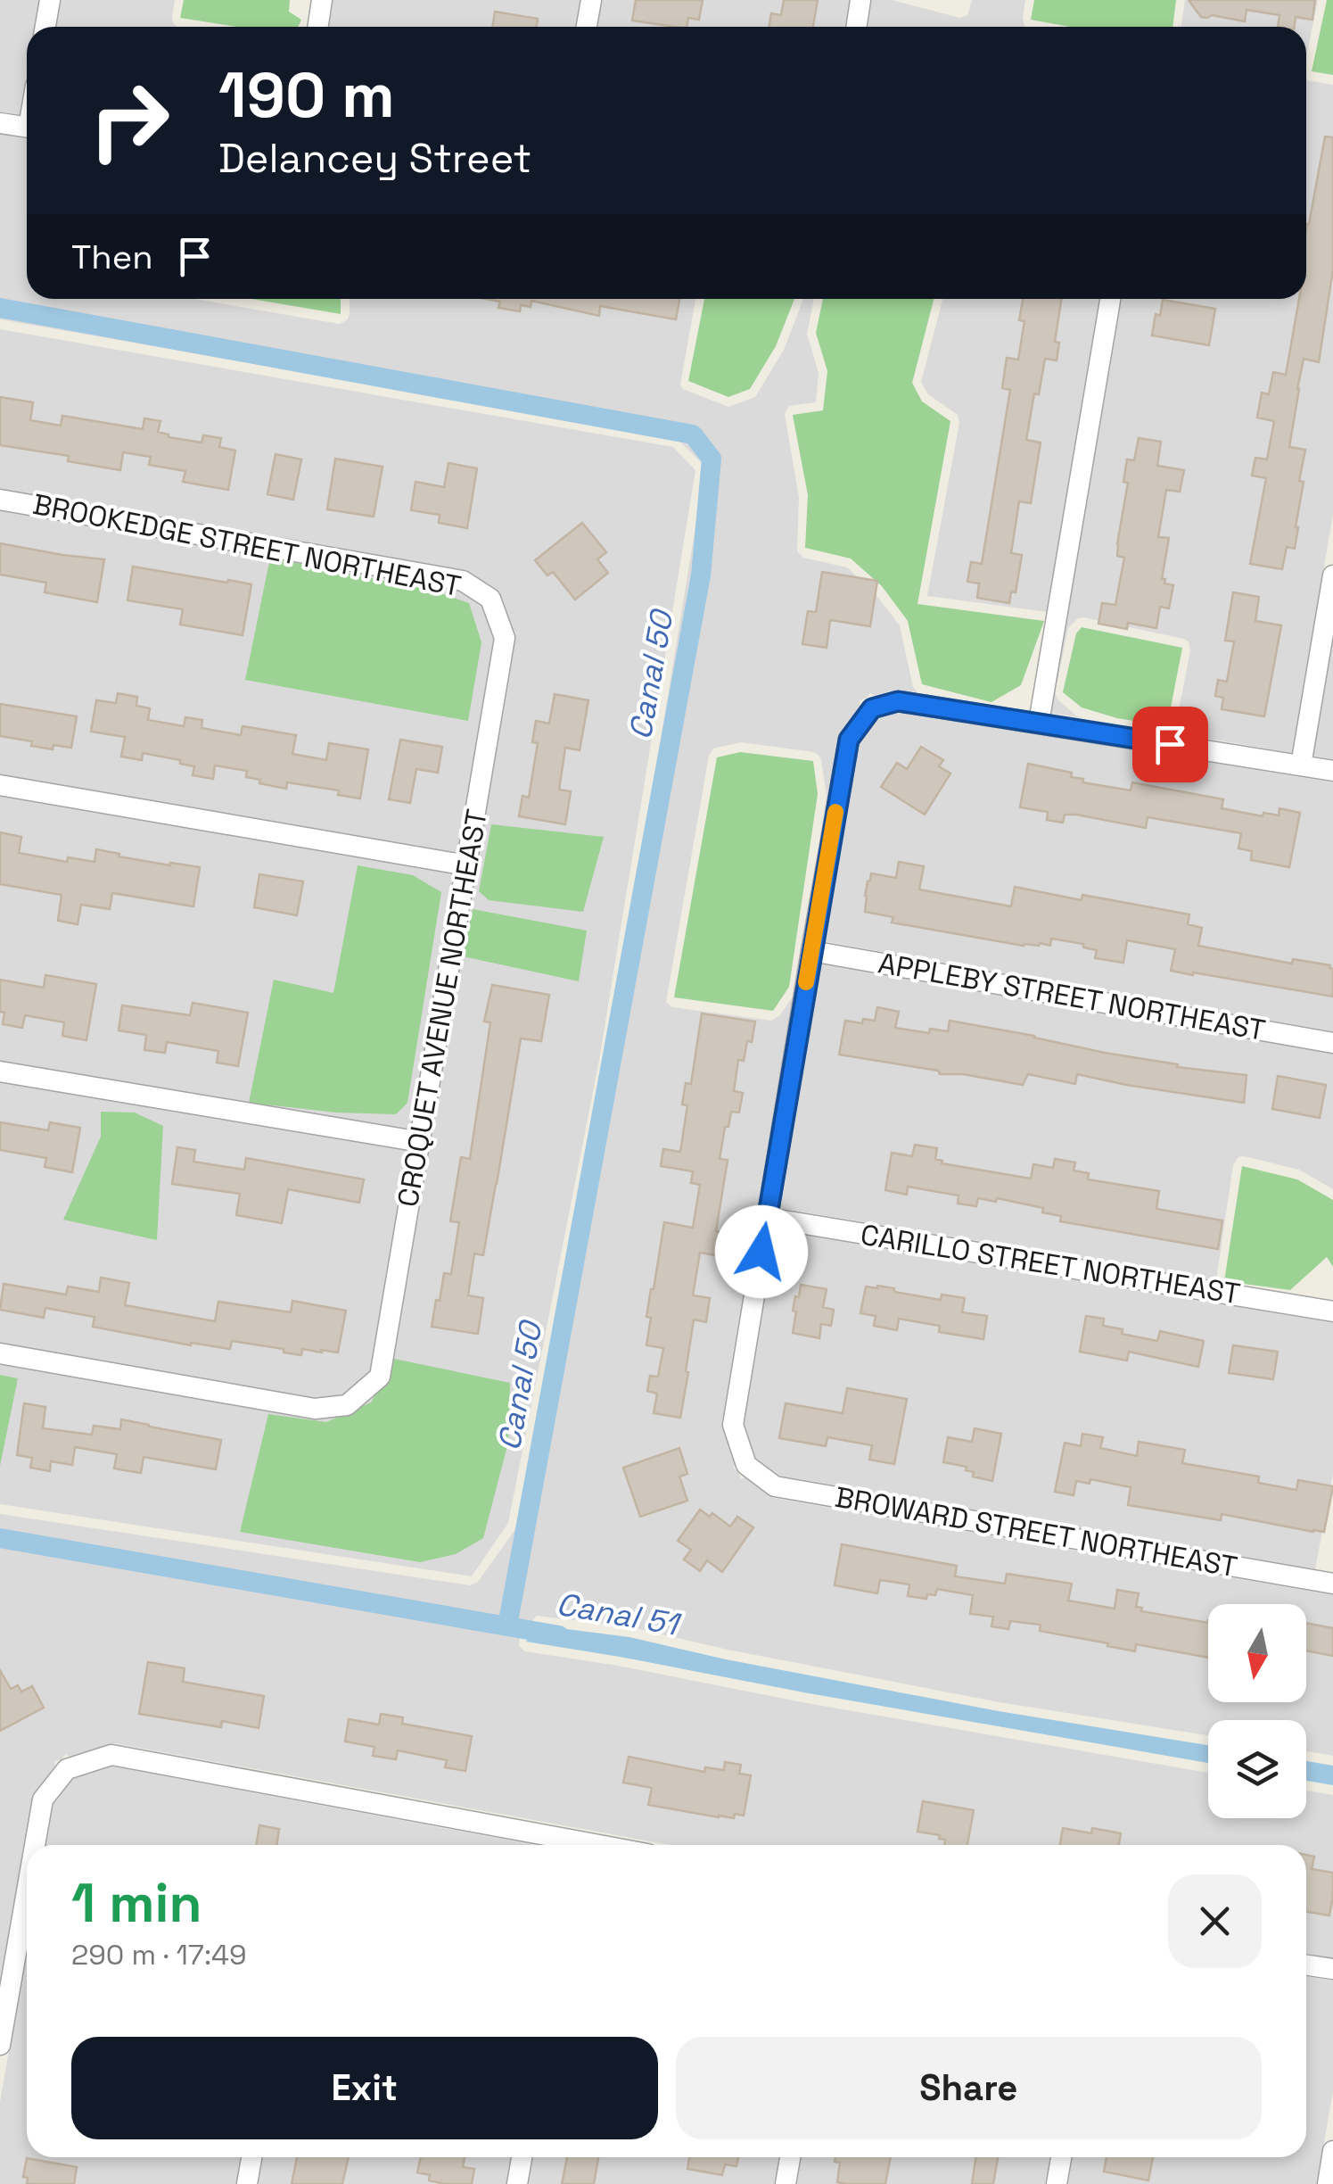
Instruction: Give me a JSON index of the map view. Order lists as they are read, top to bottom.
{
  "streets": {
    "street": [
      "BROOKEDGE STREET NORTHEAST",
      "APPLEBY STREET NORTHEAST",
      "CROQUET AVENUE NORTHEAST",
      "CARILLO STREET NORTHEAST",
      "BROWARD STREET NORTHEAST"
    ]
  },
  "crossings": [
    ["BROOKEDGE STREET NORTHEAST", "CROQUET AVENUE NORTHEAST"],
    ["CARILLO STREET NORTHEAST", "BROWARD STREET NORTHEAST"]
  ],
  "water": ["Canal 50", "Canal 51"],
  "north": "bottom",
  "page": {
    "turn": ["190 m", "Delancey Street"],
    "then": "Then",
    "heading": ["1 min", "290 m · 17:49"],
    "buttons": ["Exit", "Share"]
  }
}
